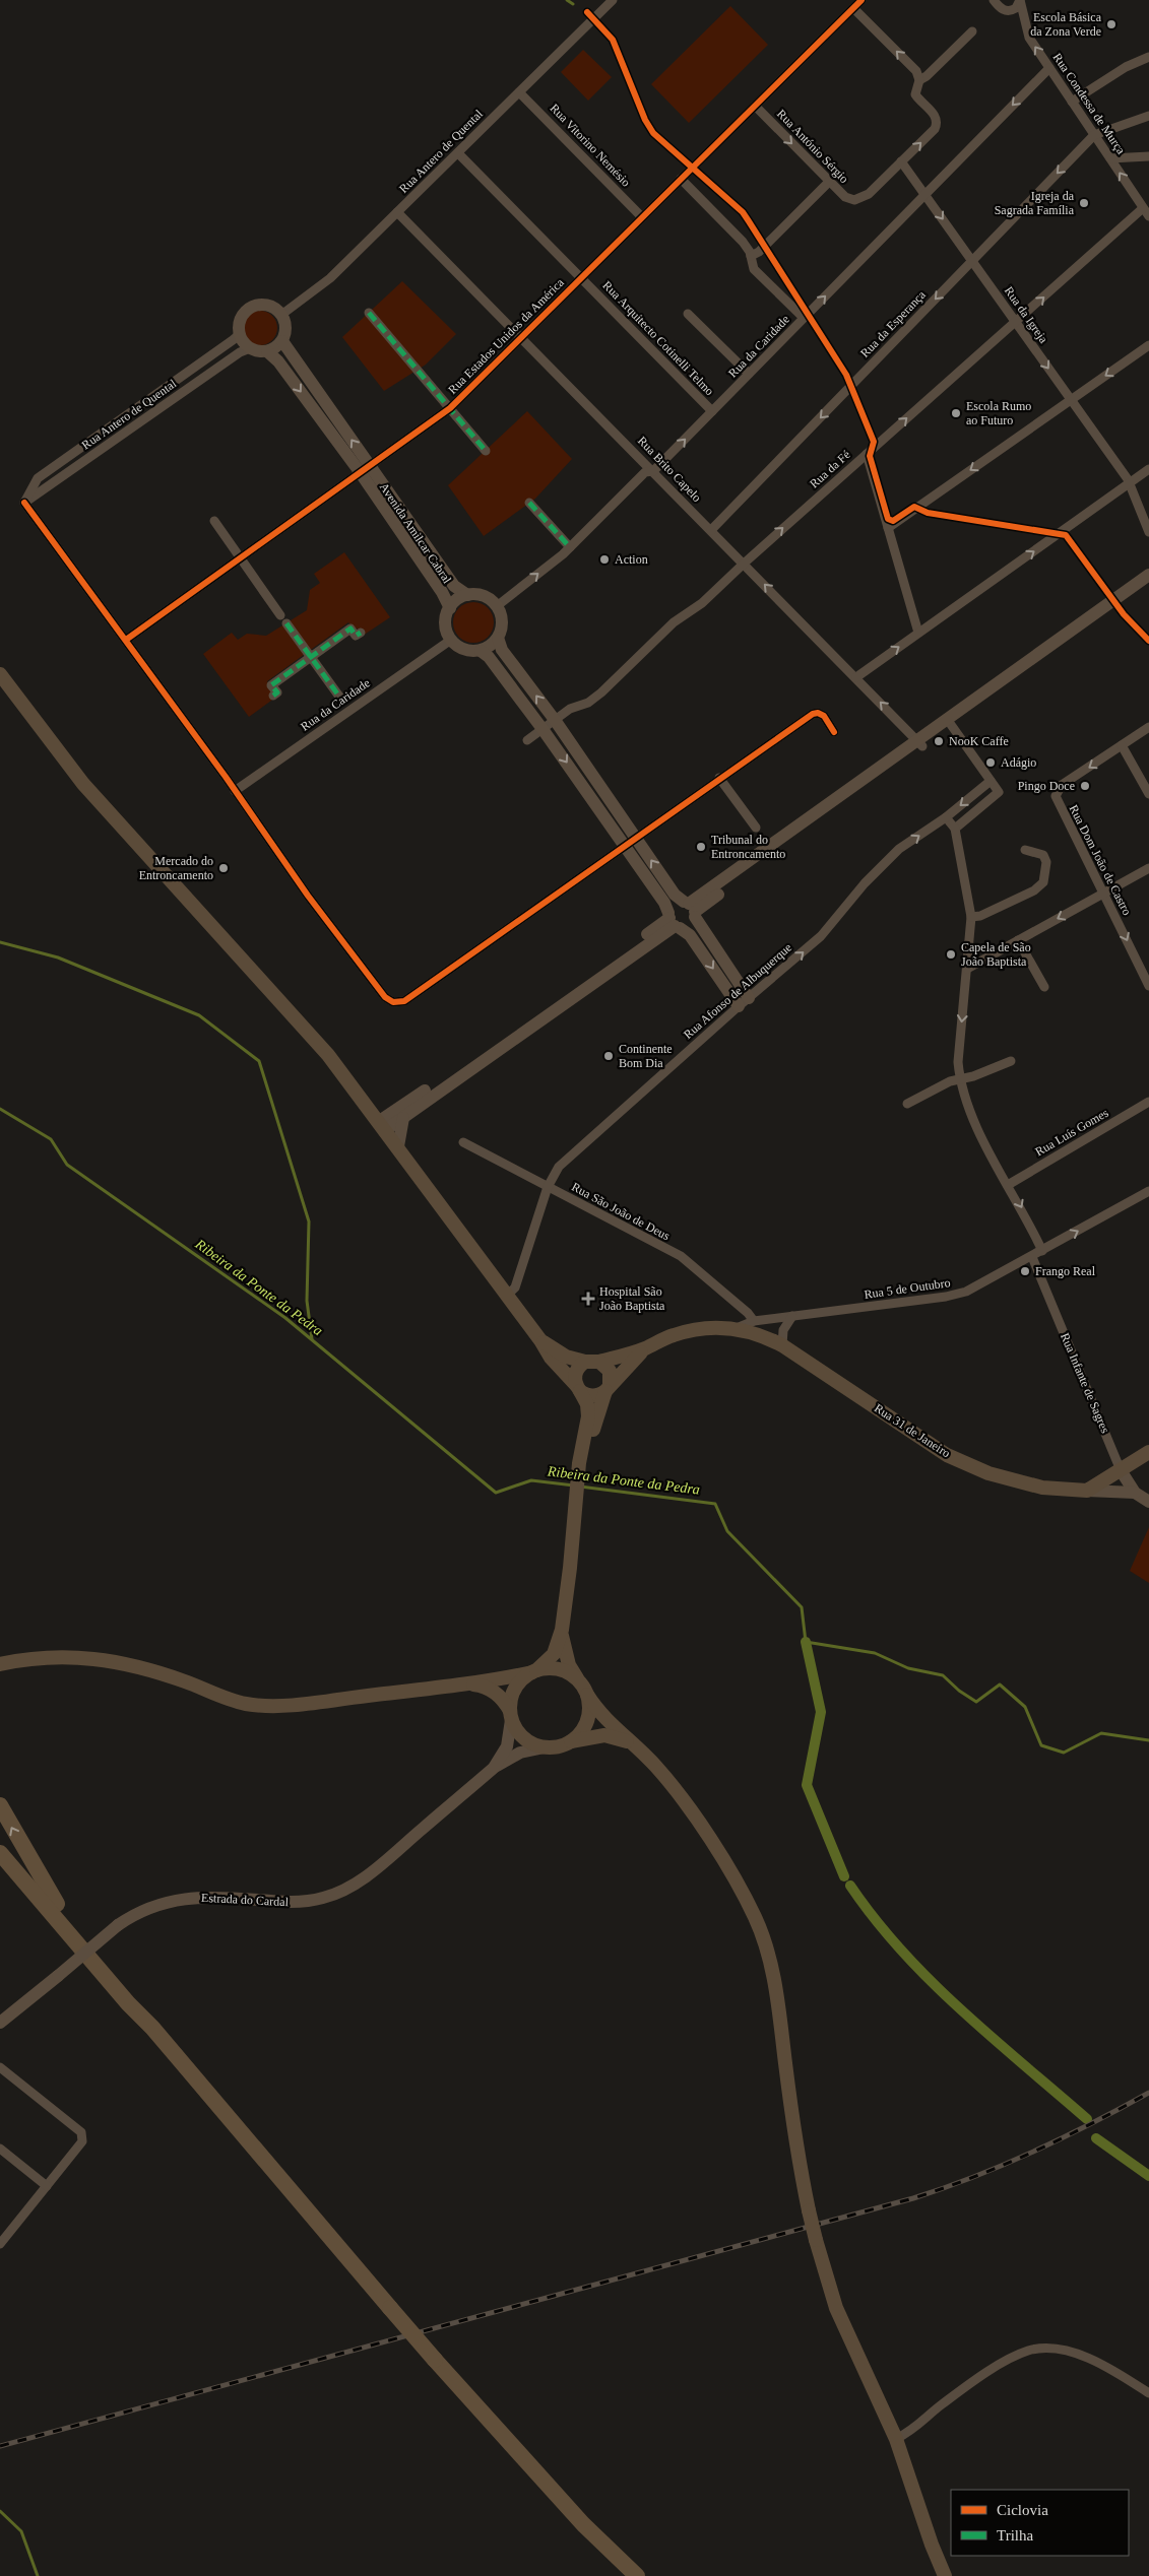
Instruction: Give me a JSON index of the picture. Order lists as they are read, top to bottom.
{
  "streets": {
    "main road": ["Rua 31 de Janeiro"],
    "street": [
      "Rua Condessa de Murça",
      "Rua Vitorino Nemésio",
      "Rua António Sérgio",
      "Rua Antero de Quental",
      "Rua da Igreja",
      "Rua da Esperança",
      "Rua Estados Unidos da América",
      "Rua Arquitecto Cotinelli Telmo",
      "Rua da Caridade",
      "Rua Brito Capelo",
      "Rua da Fé",
      "Avenida Amilcar Cabral",
      "Rua Dom João de Castro",
      "Rua Afonso de Albuquerque",
      "Rua Luís Gomes",
      "Rua São João de Deus",
      "Rua 5 de Outubro",
      "Rua Infante de Sagres",
      "Estrada do Cardal"
    ]
  },
  "crossings": [
    ["Rua Condessa de Murça", "Rua da Esperança"],
    ["Rua Condessa de Murça", "Rua da Caridade"],
    ["Rua Condessa de Murça", "Rua da Fé"],
    ["Rua Vitorino Nemésio", "Rua Antero de Quental"],
    ["Rua Vitorino Nemésio", "Rua Estados Unidos da América"],
    ["Rua António Sérgio", "Rua da Igreja"],
    ["Rua António Sérgio", "Rua Estados Unidos da América"],
    ["Rua Antero de Quental", "Rua Arquitecto Cotinelli Telmo"],
    ["Rua Antero de Quental", "Rua Brito Capelo"],
    ["Rua Antero de Quental", "Avenida Amilcar Cabral"],
    ["Rua da Igreja", "Rua da Esperança"],
    ["Rua da Igreja", "Rua da Caridade"],
    ["Rua da Igreja", "Rua da Fé"],
    ["Rua da Esperança", "Rua Brito Capelo"],
    ["Rua Estados Unidos da América", "Rua Arquitecto Cotinelli Telmo"],
    ["Rua Estados Unidos da América", "Rua Brito Capelo"],
    ["Rua Estados Unidos da América", "Avenida Amilcar Cabral"],
    ["Rua Arquitecto Cotinelli Telmo", "Rua da Caridade"],
    ["Rua da Caridade", "Rua Brito Capelo"],
    ["Rua da Caridade", "Avenida Amilcar Cabral"],
    ["Rua Brito Capelo", "Rua da Fé"],
    ["Rua Afonso de Albuquerque", "Rua São João de Deus"],
    ["Rua São João de Deus", "Rua 5 de Outubro"],
    ["Rua 5 de Outubro", "Rua Infante de Sagres"],
    ["Rua 5 de Outubro", "Rua 31 de Janeiro"],
    ["Rua Infante de Sagres", "Rua 31 de Janeiro"]
  ],
  "one_way": [
    "Rua Condessa de Murça",
    "Rua António Sérgio",
    "Rua da Igreja",
    "Rua da Esperança",
    "Rua da Fé",
    "Rua Dom João de Castro"
  ],
  "water": ["Ribeira da Ponte da Pedra"],
  "places": {
    "other": [
      "Escola Básica da Zona Verde",
      "Igreja da Sagrada Família",
      "Escola Rumo ao Futuro",
      "Action",
      "NooK Caffe",
      "Adágio",
      "Pingo Doce",
      "Tribunal do Entroncamento",
      "Mercado do Entroncamento",
      "Capela de São João Baptista",
      "Continente Bom Dia",
      "Frango Real"
    ],
    "health": ["Hospital São João Baptista"]
  },
  "legend": ["Ciclovia", "Trilha"]
}
